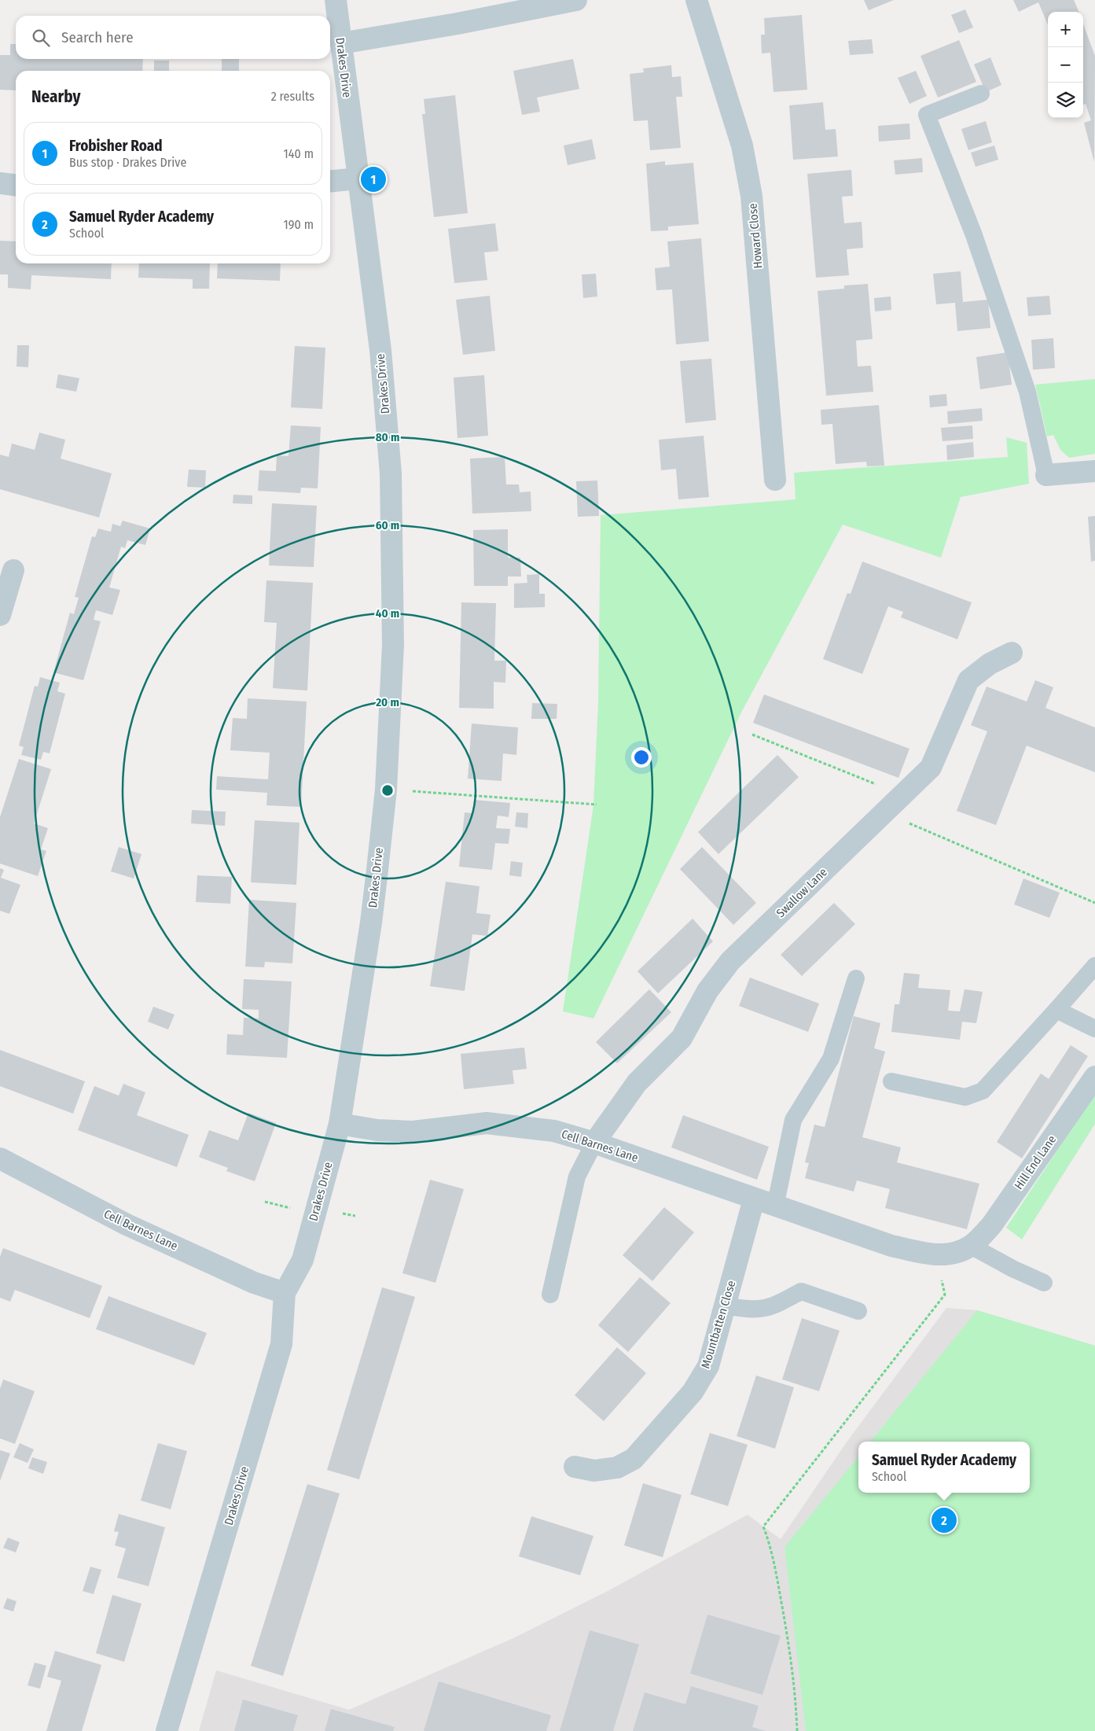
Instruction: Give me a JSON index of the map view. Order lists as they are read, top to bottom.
{
  "streets": {
    "street": [
      "Drakes Drive",
      "Howard Close",
      "Swallow Lane",
      "Cell Barnes Lane",
      "Hill End Lane",
      "Mountbatten Close"
    ]
  },
  "crossings": [
    ["Drakes Drive", "Cell Barnes Lane"],
    ["Swallow Lane", "Cell Barnes Lane"],
    ["Cell Barnes Lane", "Hill End Lane"],
    ["Cell Barnes Lane", "Mountbatten Close"]
  ],
  "page": {
    "map_buttons": ["+", "−"],
    "search": "Search here",
    "heading": ["Nearby", "2 results"],
    "list": [
      {
        "mark": "1",
        "name": "Frobisher Road",
        "note": "Bus stop · Drakes Drive",
        "value": "140 m"
      },
      {
        "mark": "2",
        "name": "Samuel Ryder Academy",
        "note": "School",
        "value": "190 m"
      }
    ],
    "pins": ["1", "2"],
    "popup": ["Samuel Ryder Academy", "School"]
  },
  "rings": [
    "80 m",
    "60 m",
    "40 m",
    "20 m"
  ]
}
